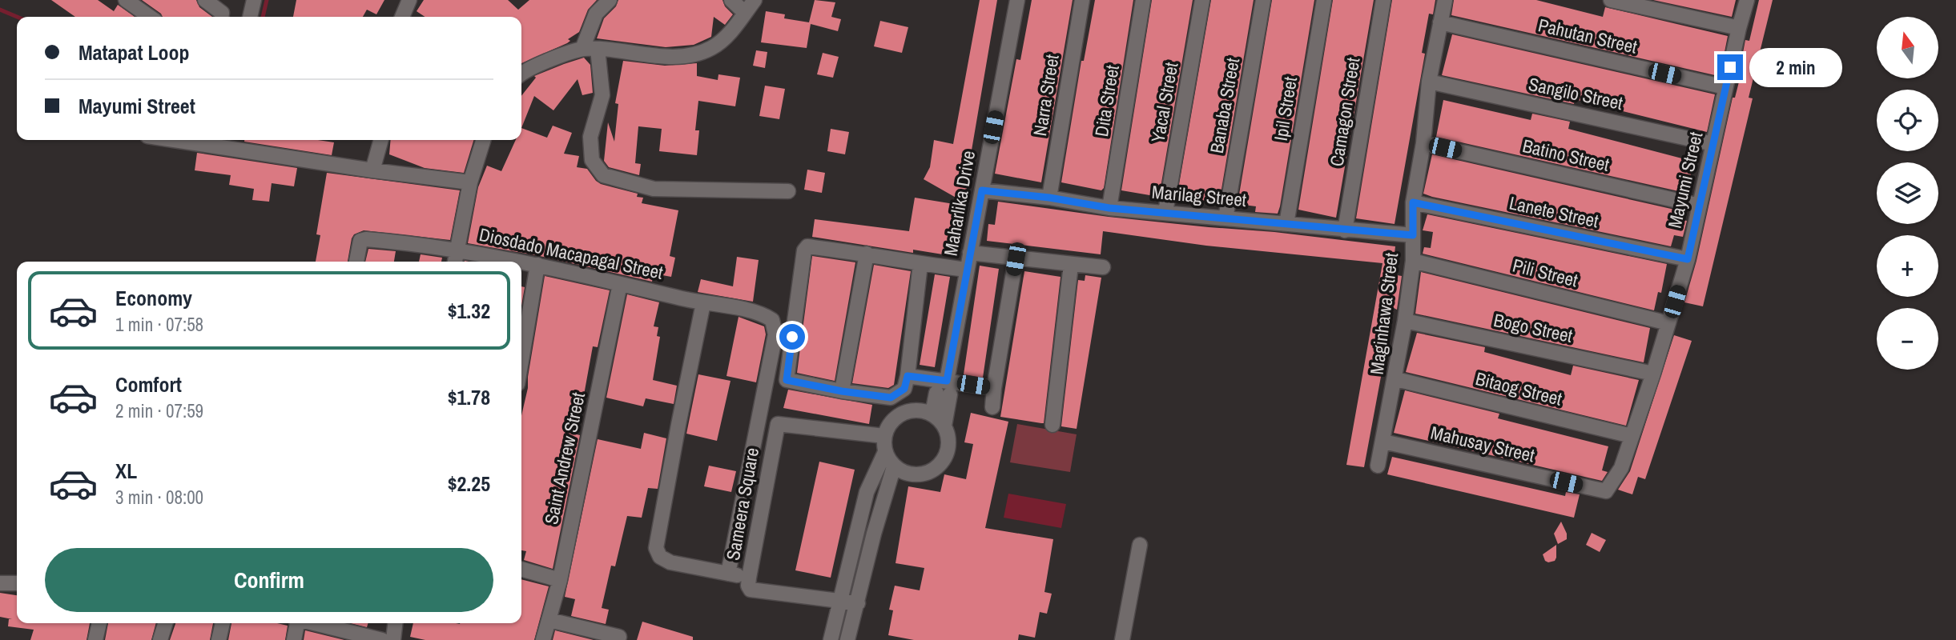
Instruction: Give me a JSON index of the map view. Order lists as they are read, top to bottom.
{
  "streets": {
    "street": [
      "Pahutan Street",
      "Sangilo Street",
      "Narra Street",
      "Dita Street",
      "Yacal Street",
      "Banaba Street",
      "Ipil Street",
      "Camagon Street",
      "Batino Street",
      "Mayumi Street",
      "Marilag Street",
      "Maharlika Drive",
      "Lanete Street",
      "Diosdado Macapagal Street",
      "Pili Street",
      "Maginhawa Street",
      "Bogo Street",
      "Bitaog Street",
      "Mahusay Street",
      "Saint Andrew Street",
      "Sameera Square"
    ]
  },
  "crossings": [
    ["Pahutan Street", "Mayumi Street"],
    ["Pahutan Street", "Maginhawa Street"],
    ["Sangilo Street", "Mayumi Street"],
    ["Sangilo Street", "Maginhawa Street"],
    ["Narra Street", "Marilag Street"],
    ["Dita Street", "Marilag Street"],
    ["Yacal Street", "Marilag Street"],
    ["Banaba Street", "Marilag Street"],
    ["Ipil Street", "Marilag Street"],
    ["Camagon Street", "Marilag Street"],
    ["Batino Street", "Mayumi Street"],
    ["Batino Street", "Maginhawa Street"],
    ["Mayumi Street", "Lanete Street"],
    ["Mayumi Street", "Pili Street"],
    ["Mayumi Street", "Bogo Street"],
    ["Mayumi Street", "Bitaog Street"],
    ["Mayumi Street", "Mahusay Street"],
    ["Marilag Street", "Maharlika Drive"],
    ["Marilag Street", "Maginhawa Street"],
    ["Lanete Street", "Maginhawa Street"],
    ["Diosdado Macapagal Street", "Saint Andrew Street"],
    ["Pili Street", "Maginhawa Street"],
    ["Maginhawa Street", "Bogo Street"],
    ["Maginhawa Street", "Bitaog Street"],
    ["Maginhawa Street", "Mahusay Street"]
  ],
  "north": "top",
  "page": {
    "map_buttons": ["+", "−"],
    "banner": ["Matapat Loop", "Mayumi Street"],
    "bubble": "2 min",
    "list": [
      {
        "name": "Economy",
        "note": "1 min · 07:58",
        "value": "$1.32"
      },
      {
        "name": "Comfort",
        "note": "2 min · 07:59",
        "value": "$1.78"
      },
      {
        "name": "XL",
        "note": "3 min · 08:00",
        "value": "$2.25"
      }
    ],
    "buttons": "Confirm"
  }
}
